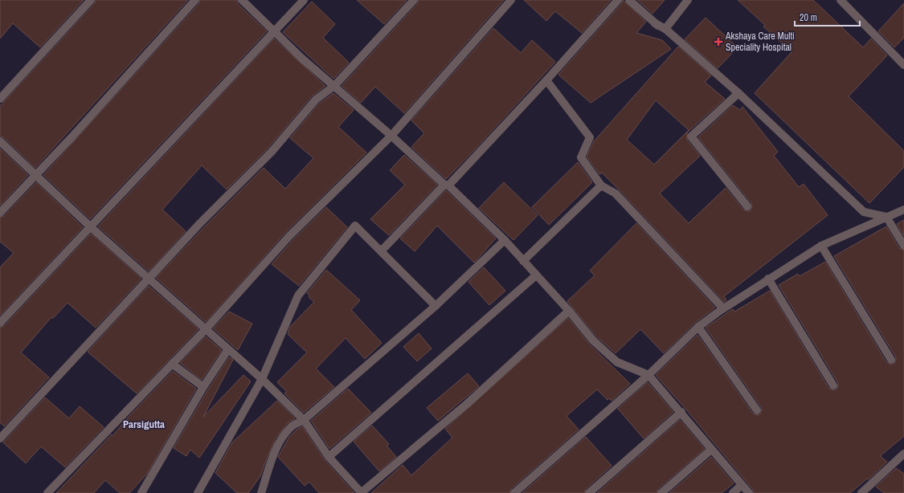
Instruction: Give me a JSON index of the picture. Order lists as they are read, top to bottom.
{
  "districts": ["Parsigutta"],
  "places": {
    "health": ["Akshaya Care Multi Speciality Hospital"]
  },
  "scale_bar": "20 m"
}
